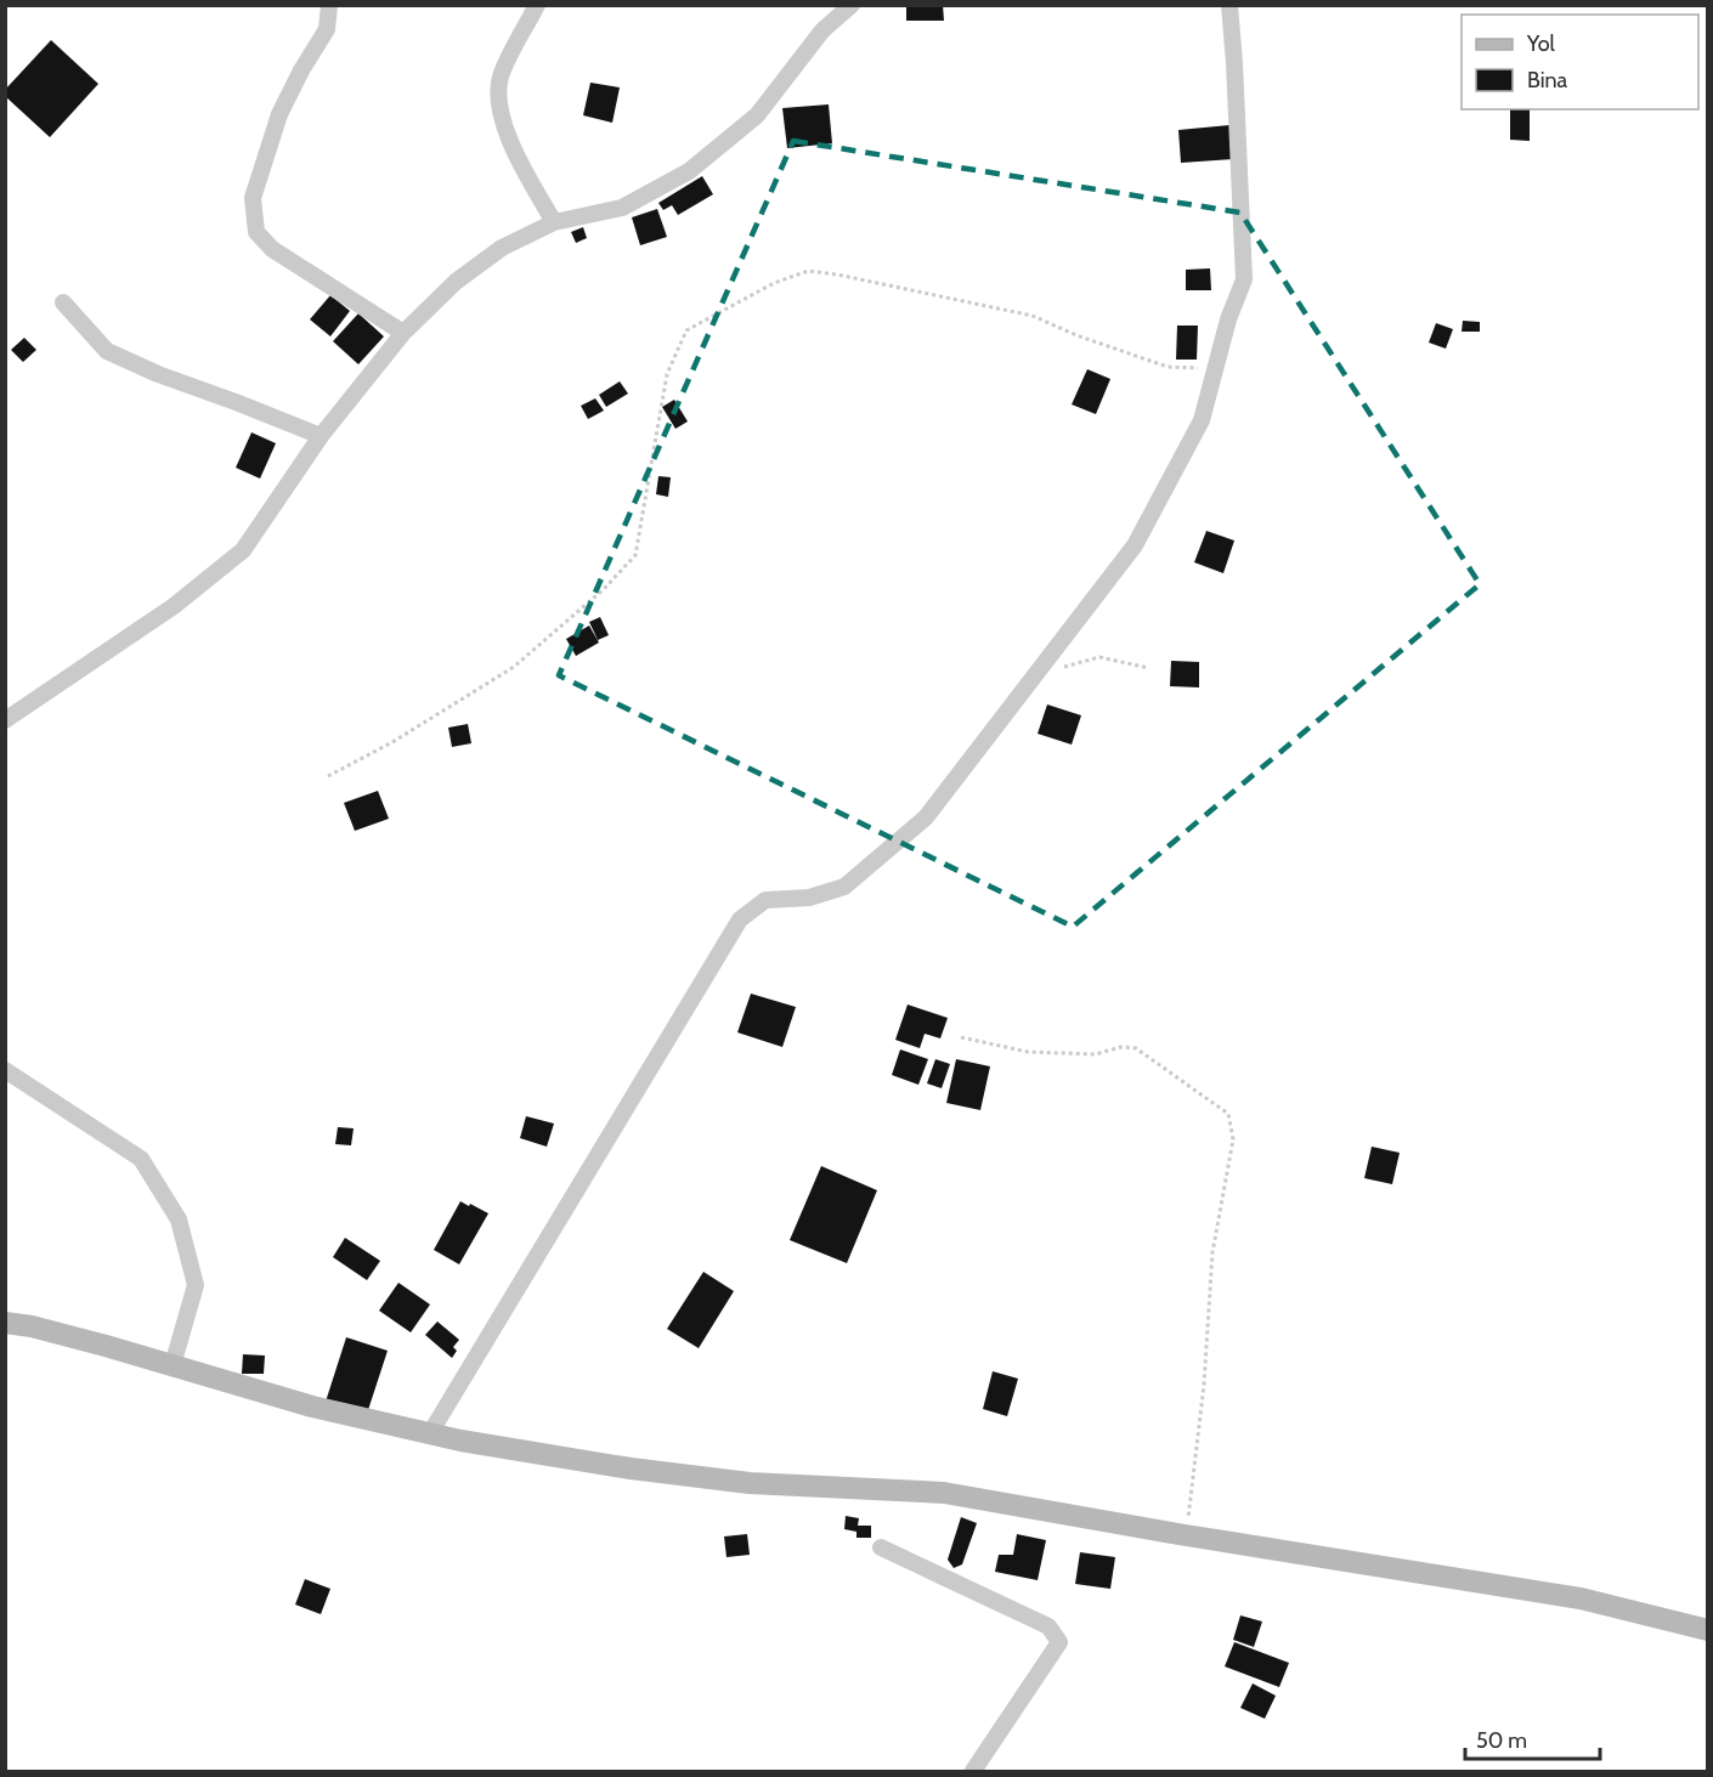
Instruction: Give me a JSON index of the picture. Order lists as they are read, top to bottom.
{
  "legend": ["Yol", "Bina"],
  "scale_bar": "50 m"
}
